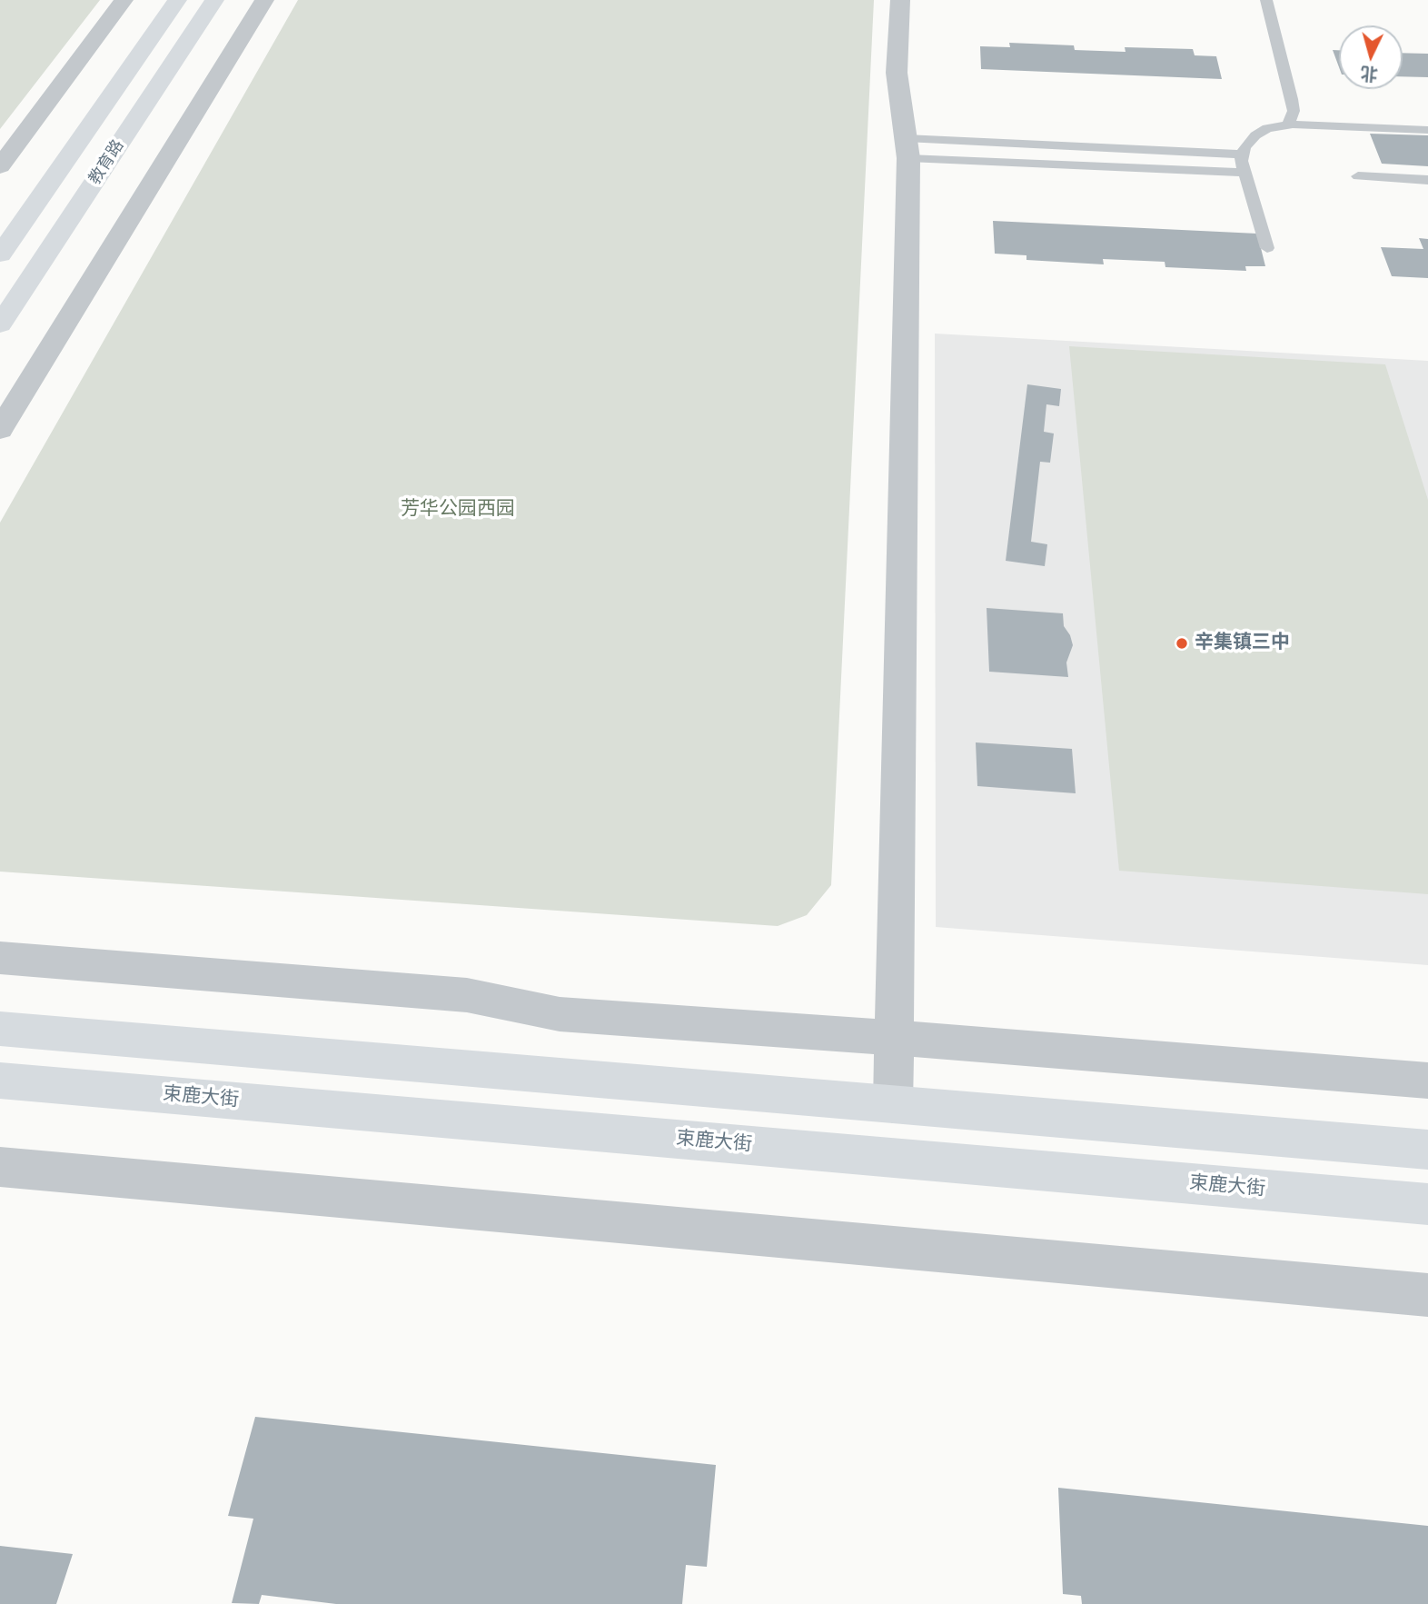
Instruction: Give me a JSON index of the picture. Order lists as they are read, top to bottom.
{
  "streets": {
    "main road": ["教育路", "束鹿大街"]
  },
  "parks": ["芳华公园西园"],
  "places": ["辛集镇三中"],
  "north": "bottom"
}
